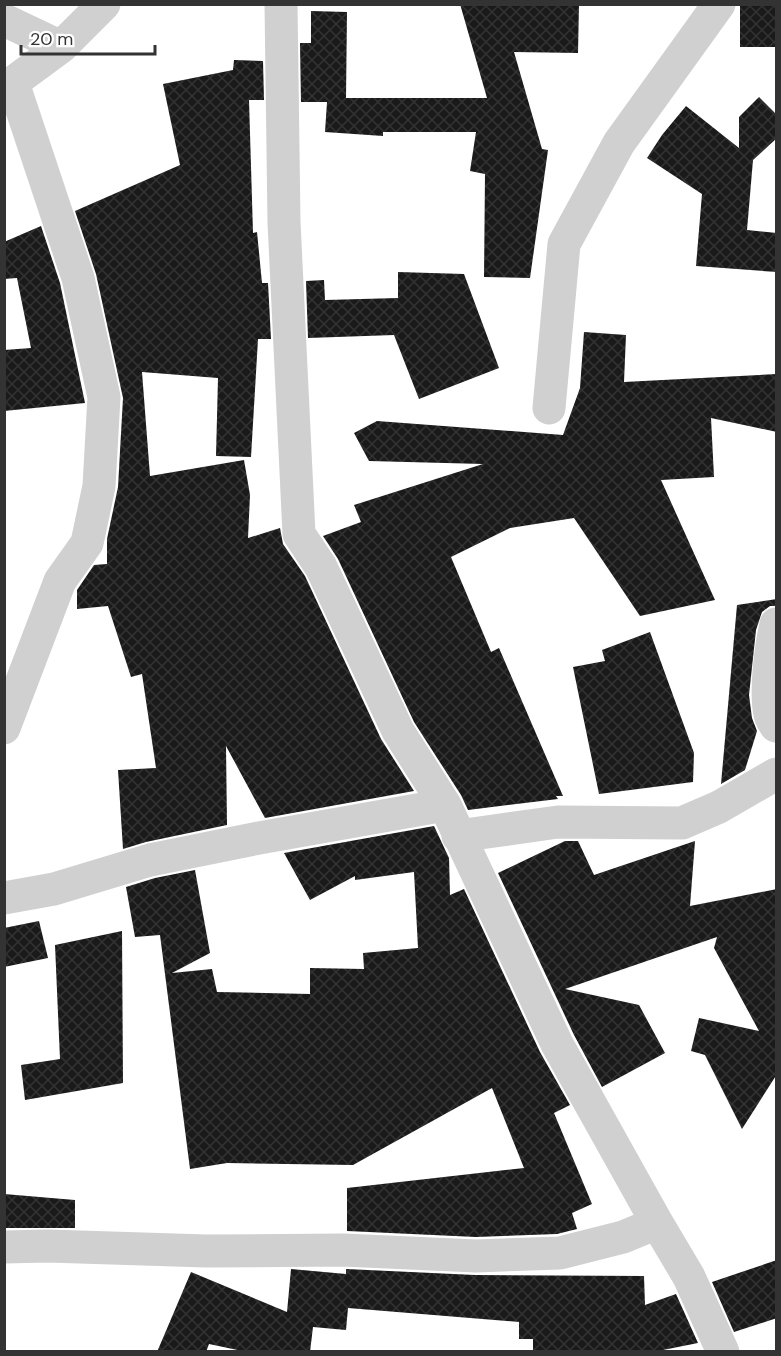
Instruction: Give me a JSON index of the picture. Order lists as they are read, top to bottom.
{
  "scale_bar": "20 m"
}
